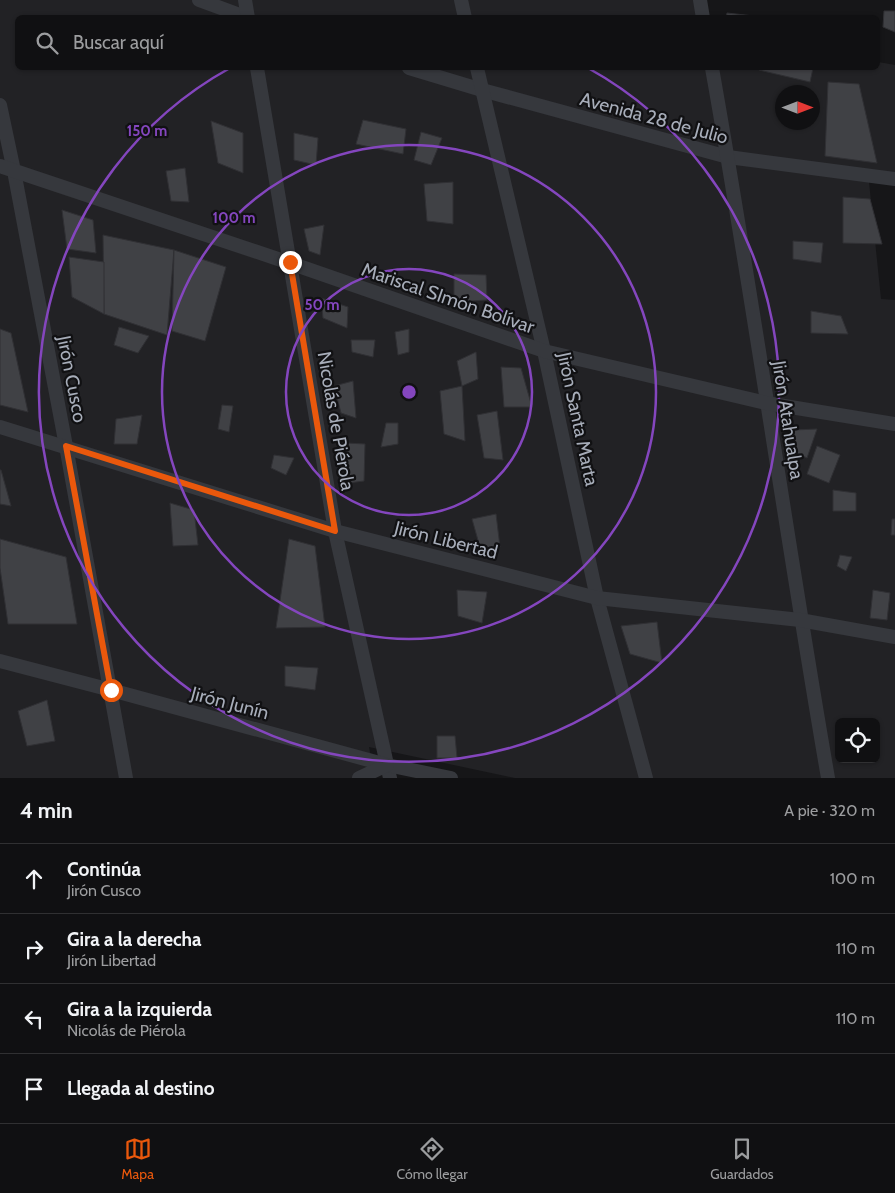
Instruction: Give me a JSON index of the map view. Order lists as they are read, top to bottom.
{
  "streets": {
    "street": [
      "Avenida 28 de Julio",
      "Mariscal SImón Bolívar",
      "Jirón Cusco",
      "Jirón Santa Marta",
      "Jirón Atahualpa",
      "Nicolás de Piérola",
      "Jirón Libertad",
      "Jirón Junín"
    ]
  },
  "crossings": [
    ["Avenida 28 de Julio", "Jirón Santa Marta"],
    ["Avenida 28 de Julio", "Jirón Atahualpa"],
    ["Mariscal SImón Bolívar", "Jirón Cusco"],
    ["Mariscal SImón Bolívar", "Jirón Santa Marta"],
    ["Mariscal SImón Bolívar", "Jirón Atahualpa"],
    ["Mariscal SImón Bolívar", "Nicolás de Piérola"],
    ["Jirón Cusco", "Jirón Libertad"],
    ["Jirón Cusco", "Jirón Junín"],
    ["Jirón Santa Marta", "Jirón Libertad"],
    ["Jirón Atahualpa", "Jirón Libertad"],
    ["Nicolás de Piérola", "Jirón Libertad"],
    ["Nicolás de Piérola", "Jirón Junín"]
  ],
  "north": "right",
  "page": {
    "search": "Buscar aquí",
    "heading": ["4 min", "A pie · 320 m"],
    "list": [
      ["Continúa", "Jirón Cusco", "100 m"],
      ["Gira a la derecha", "Jirón Libertad", "110 m"],
      ["Gira a la izquierda", "Nicolás de Piérola", "110 m"],
      "Llegada al destino"
    ],
    "nav": ["Mapa", "Cómo llegar", "Guardados"]
  },
  "rings": ["150 m", "100 m", "50 m"]
}
